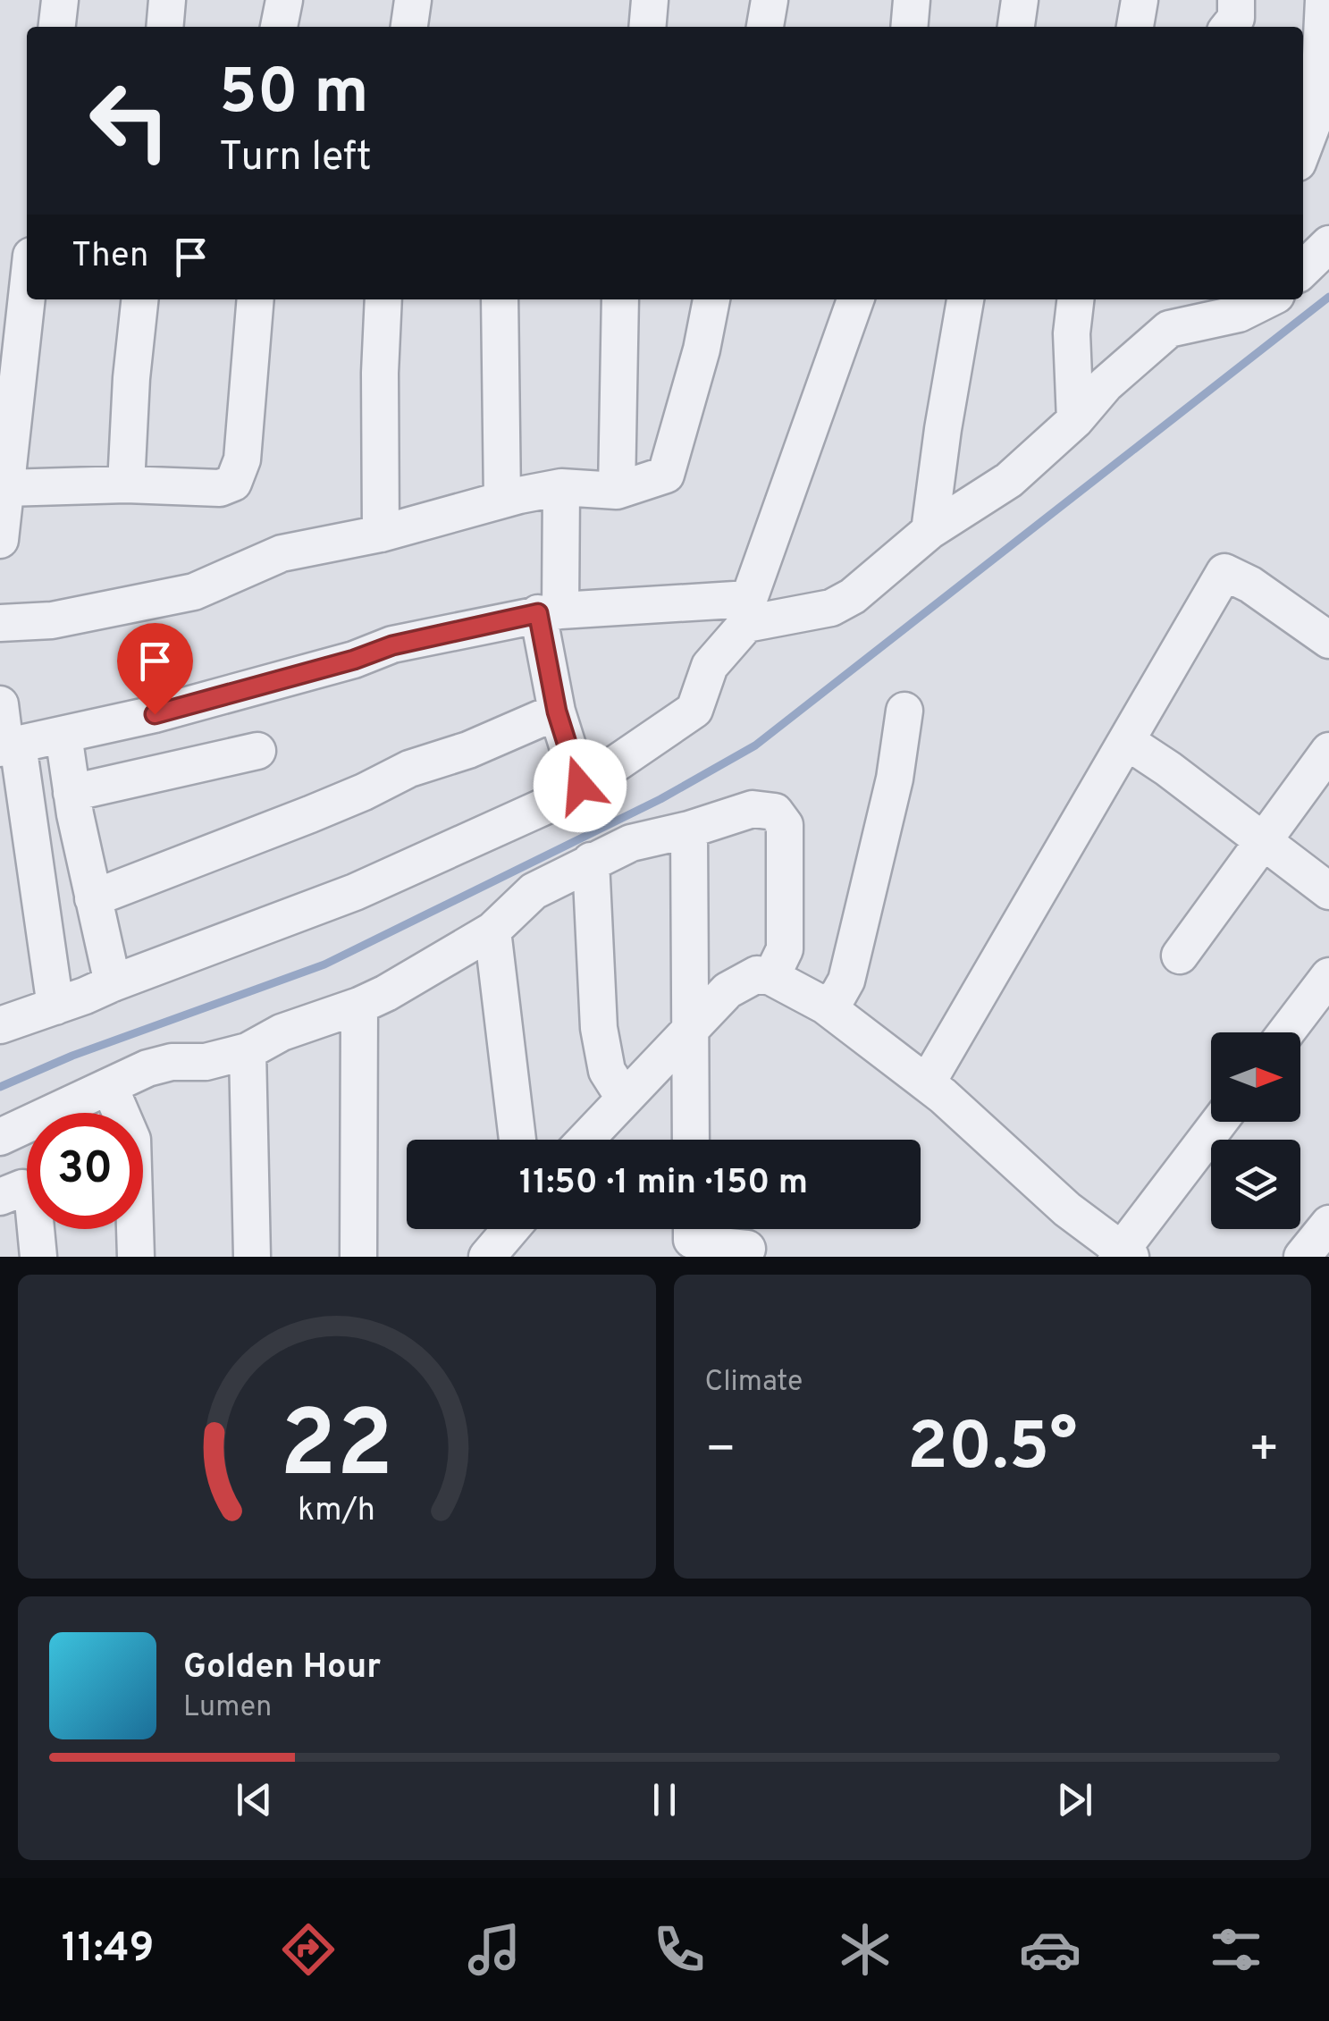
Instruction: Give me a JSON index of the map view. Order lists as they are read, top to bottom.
{
  "north": "right",
  "page": {
    "turn": ["50 m", "Turn left"],
    "then": "Then",
    "limit": "30",
    "trip": "11:50 · 1 min · 150 m",
    "tile": "Climate",
    "heat": ["−", "20.5°", "+"],
    "song": ["Golden Hour", "Lumen"],
    "tabs": "11:49",
    "gauge": ["22", "km/h"]
  }
}
